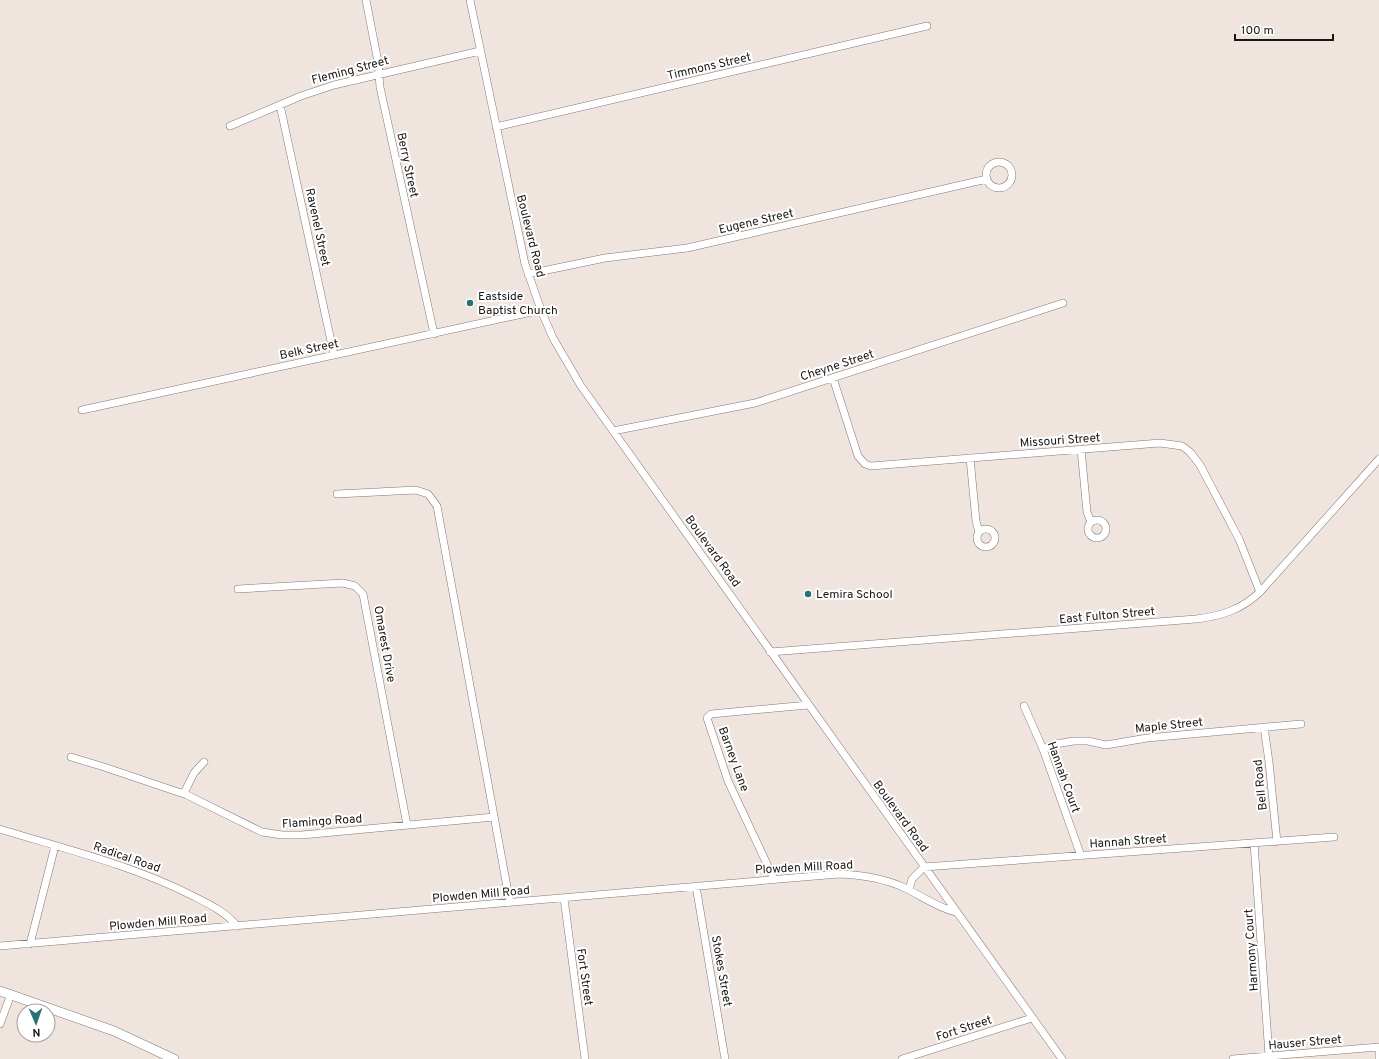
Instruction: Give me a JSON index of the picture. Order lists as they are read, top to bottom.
{
  "streets": {
    "street": [
      "Timmons Street",
      "Fleming Street",
      "Berry Street",
      "Eugene Street",
      "Ravenel Street",
      "Boulevard Road",
      "Belk Street",
      "Cheyne Street",
      "Missouri Street",
      "East Fulton Street",
      "Omarest Drive",
      "Maple Street",
      "Barney Lane",
      "Hannah Court",
      "Bell Road",
      "Flamingo Road",
      "Hannah Street",
      "Radical Road",
      "Plowden Mill Road",
      "Harmony Court",
      "Stokes Street",
      "Fort Street",
      "Hauser Street"
    ]
  },
  "crossings": [
    ["Timmons Street", "Boulevard Road"],
    ["Fleming Street", "Berry Street"],
    ["Fleming Street", "Ravenel Street"],
    ["Fleming Street", "Boulevard Road"],
    ["Berry Street", "Belk Street"],
    ["Eugene Street", "Boulevard Road"],
    ["Ravenel Street", "Belk Street"],
    ["Boulevard Road", "Belk Street"],
    ["Boulevard Road", "Cheyne Street"],
    ["Boulevard Road", "East Fulton Street"],
    ["Boulevard Road", "Barney Lane"],
    ["Boulevard Road", "Hannah Street"],
    ["Boulevard Road", "Plowden Mill Road"],
    ["Boulevard Road", "Fort Street"],
    ["Cheyne Street", "Missouri Street"],
    ["Missouri Street", "East Fulton Street"],
    ["Omarest Drive", "Flamingo Road"],
    ["Maple Street", "Hannah Court"],
    ["Maple Street", "Bell Road"],
    ["Barney Lane", "Plowden Mill Road"],
    ["Hannah Court", "Hannah Street"],
    ["Bell Road", "Hannah Street"],
    ["Hannah Street", "Harmony Court"],
    ["Radical Road", "Plowden Mill Road"],
    ["Plowden Mill Road", "Stokes Street"],
    ["Plowden Mill Road", "Fort Street"],
    ["Harmony Court", "Hauser Street"]
  ],
  "places": ["Eastside Baptist Church", "Lemira School"],
  "scale_bar": "100 m",
  "north": "bottom"
}
